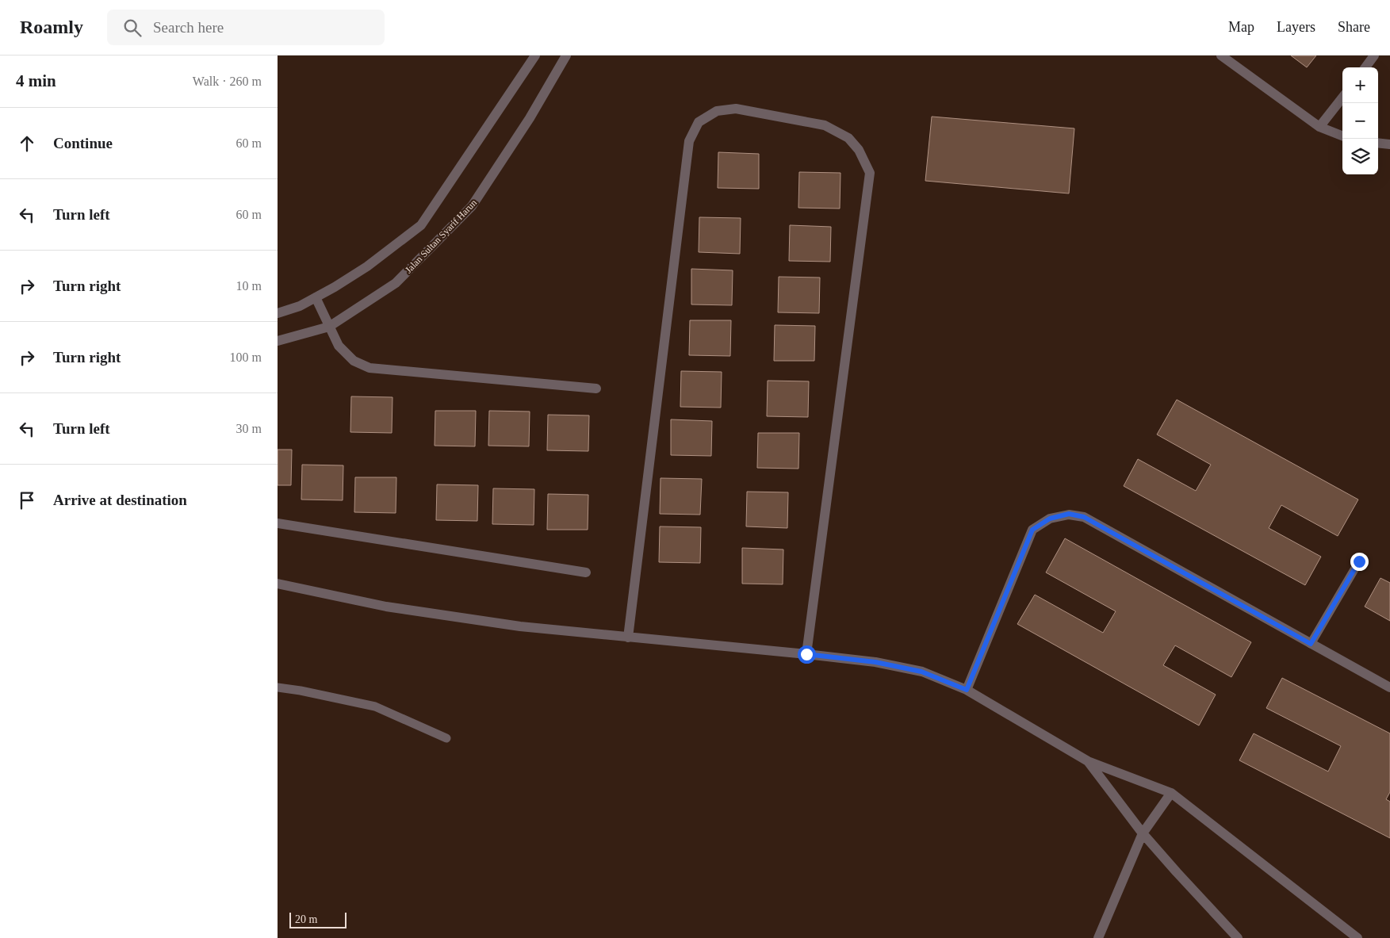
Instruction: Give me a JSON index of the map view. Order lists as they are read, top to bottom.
{
  "streets": {
    "street": ["Jalan Sultan Syarif Harun"]
  },
  "scale_bar": "20 m",
  "page": {
    "header": "Roamly",
    "search": "Search here",
    "nav": ["Map", "Layers", "Share"],
    "heading": ["4 min", "Walk · 260 m"],
    "map_buttons": ["+", "−"],
    "list": [
      ["Continue", "60 m"],
      ["Turn left", "60 m"],
      ["Turn right", "10 m"],
      ["Turn right", "100 m"],
      ["Turn left", "30 m"],
      "Arrive at destination"
    ],
    "scale": "20 m"
  }
}
